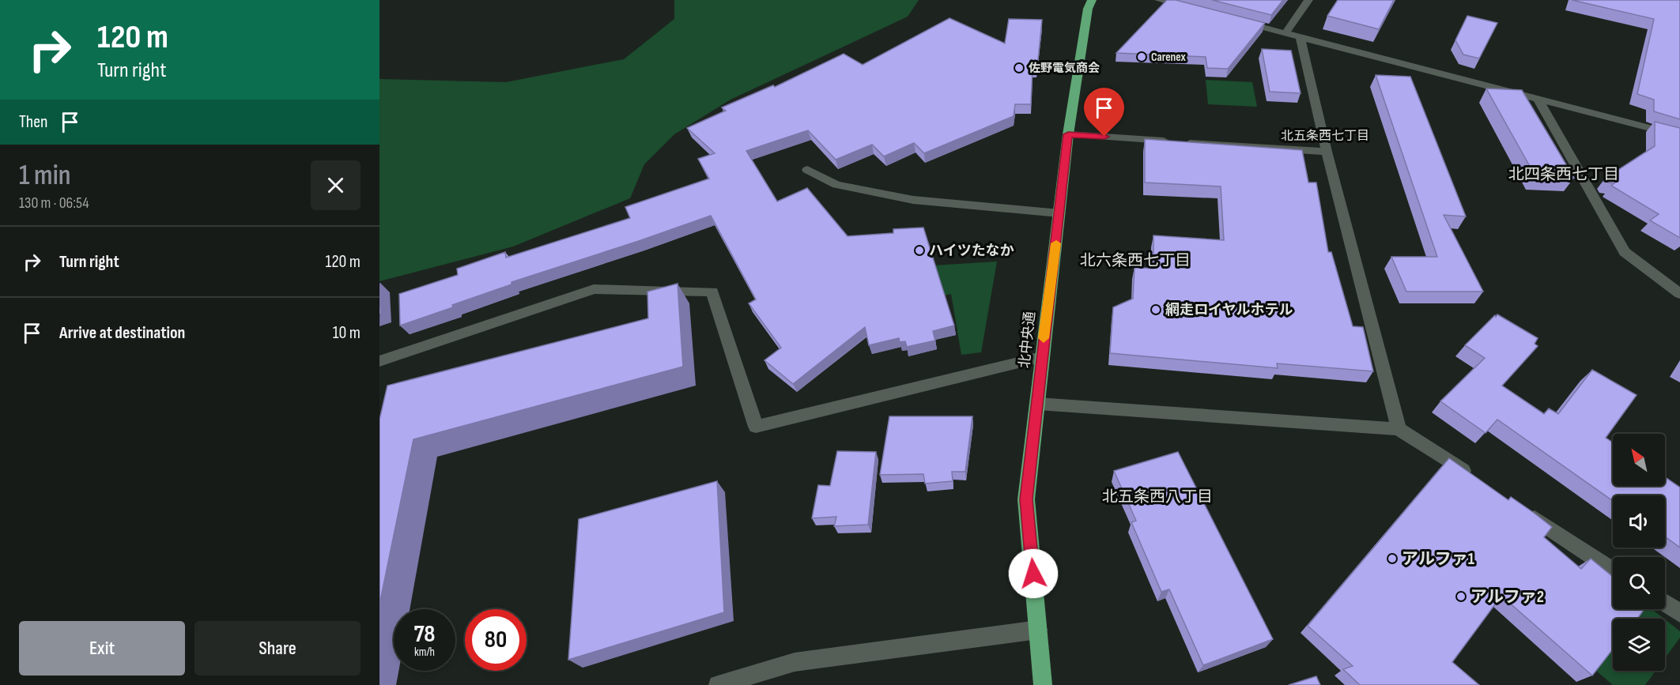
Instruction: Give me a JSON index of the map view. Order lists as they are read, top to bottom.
{
  "streets": {
    "highway": ["北中央通"]
  },
  "districts": [
    "北五条西七丁目",
    "北四条西七丁目",
    "北六条西七丁目",
    "北五条西八丁目"
  ],
  "places": [
    "Carenex",
    "佐野電気商会",
    "ハイツたなか",
    "網走ロイヤルホテル",
    "アルファ1",
    "アルファ2"
  ],
  "north": "top left",
  "page": {
    "turn": ["120 m", "Turn right"],
    "then": "Then",
    "heading": ["1 min", "130 m · 06:54"],
    "list": [
      {
        "name": "Turn right",
        "value": "120 m"
      },
      {
        "name": "Arrive at destination",
        "value": "10 m"
      }
    ],
    "speed": "78 km/h",
    "limit": "80",
    "buttons": ["Exit", "Share"]
  }
}
